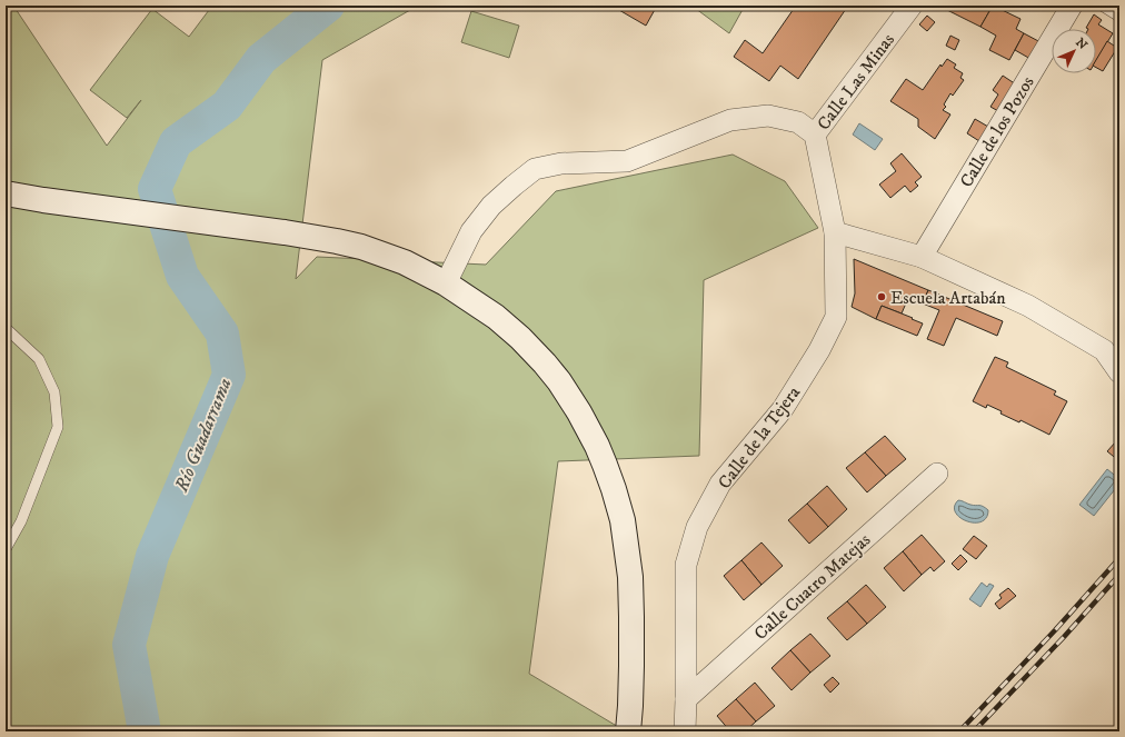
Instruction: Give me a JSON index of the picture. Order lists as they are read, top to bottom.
{
  "streets": {
    "street": [
      "Calle Las Minas",
      "Calle de los Pozos",
      "Calle de la Tejera",
      "Calle Cuatro Matejas"
    ]
  },
  "crossings": [
    ["Calle Las Minas", "Calle de la Tejera"],
    ["Calle de la Tejera", "Calle Cuatro Matejas"]
  ],
  "water": ["Río Guadarrama"],
  "places": ["Escuela Artabán"],
  "north": "top right"
}
